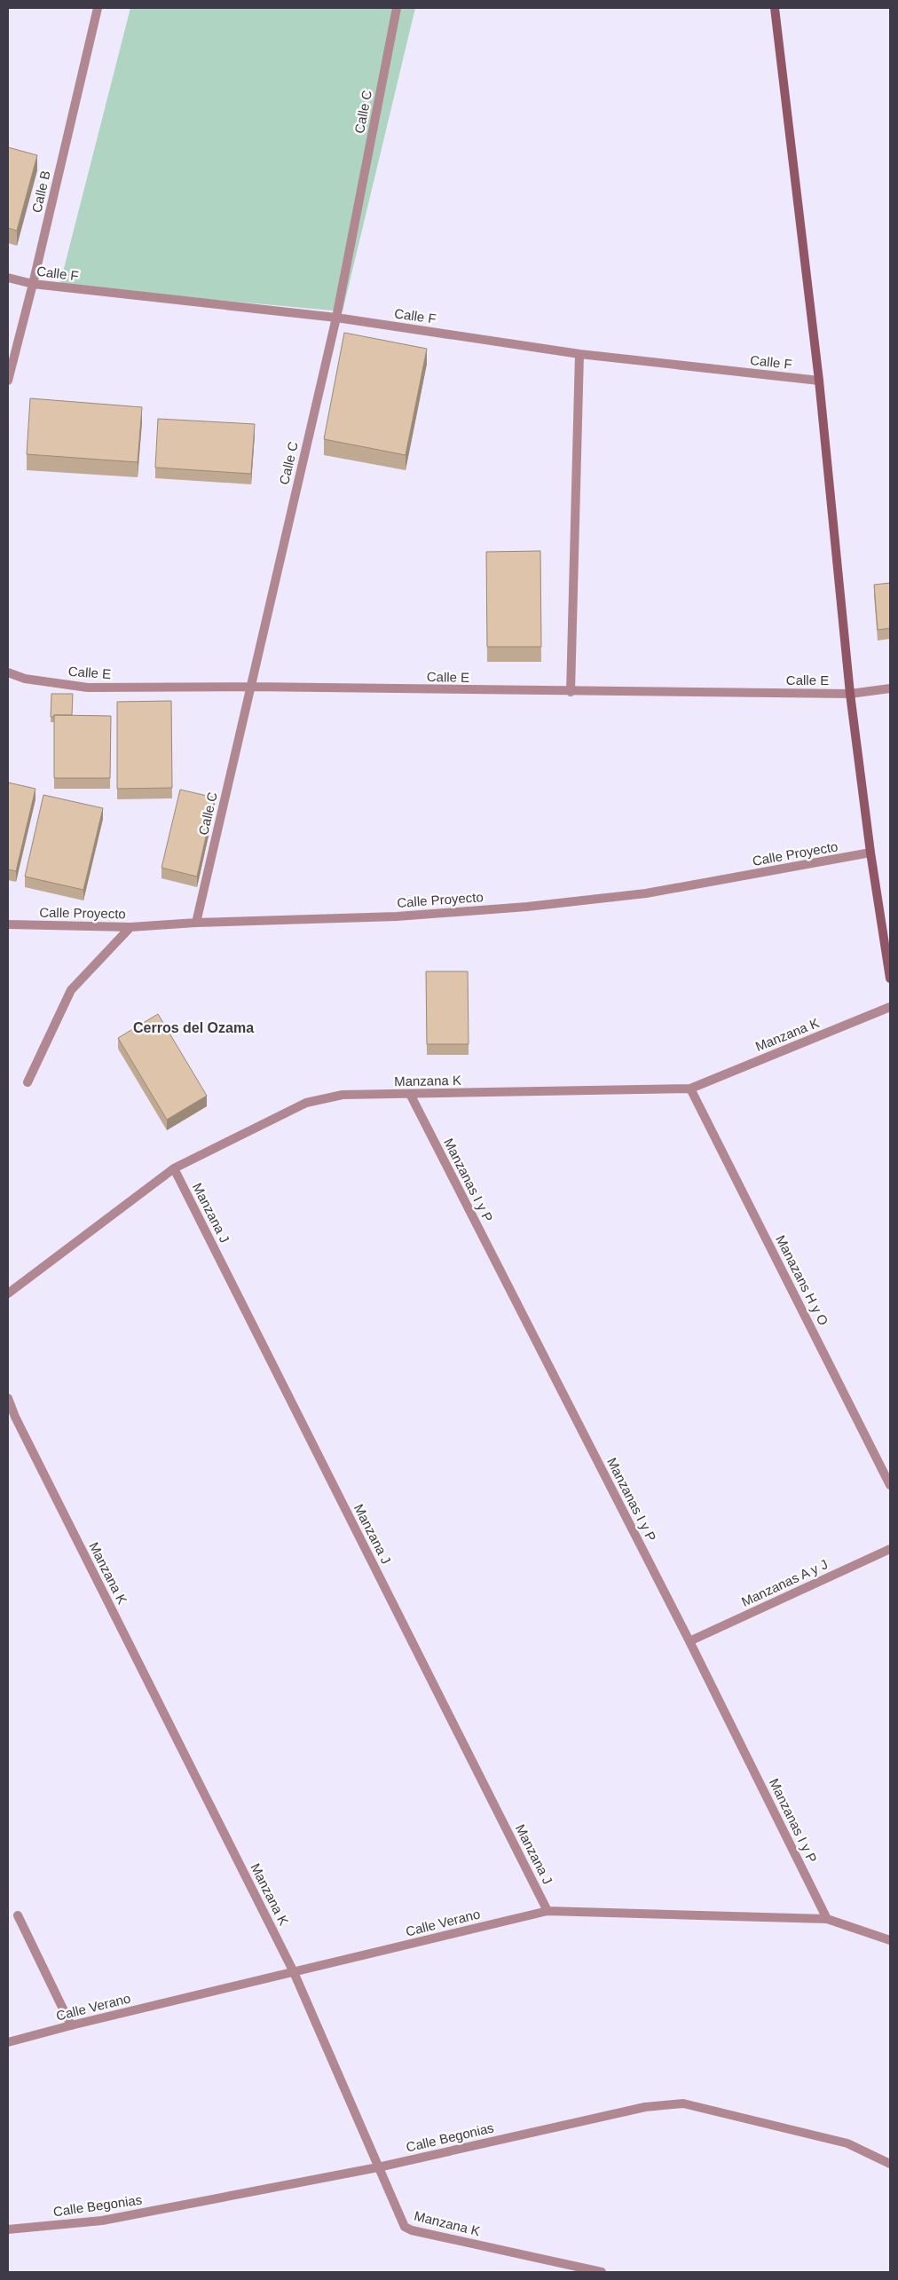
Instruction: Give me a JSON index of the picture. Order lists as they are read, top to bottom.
{
  "streets": {
    "street": [
      "Calle C",
      "Calle B",
      "Calle F",
      "Calle E",
      "Calle Proyecto",
      "Manzana K",
      "Manzanas I y P",
      "Manzana J",
      "Manazans H y O",
      "Manzanas A y J",
      "Calle Verano",
      "Calle Begonias"
    ]
  },
  "crossings": [
    ["Calle C", "Calle F"],
    ["Calle C", "Calle E"],
    ["Calle C", "Calle Proyecto"],
    ["Calle B", "Calle F"],
    ["Manzana K", "Manzanas I y P"],
    ["Manzana K", "Manzana J"],
    ["Manzana K", "Manazans H y O"],
    ["Manzana K", "Calle Verano"],
    ["Manzana K", "Calle Begonias"],
    ["Manzanas I y P", "Manzanas A y J"],
    ["Manzanas I y P", "Calle Verano"],
    ["Manzana J", "Calle Verano"]
  ],
  "districts": ["Cerros del Ozama"]
}
